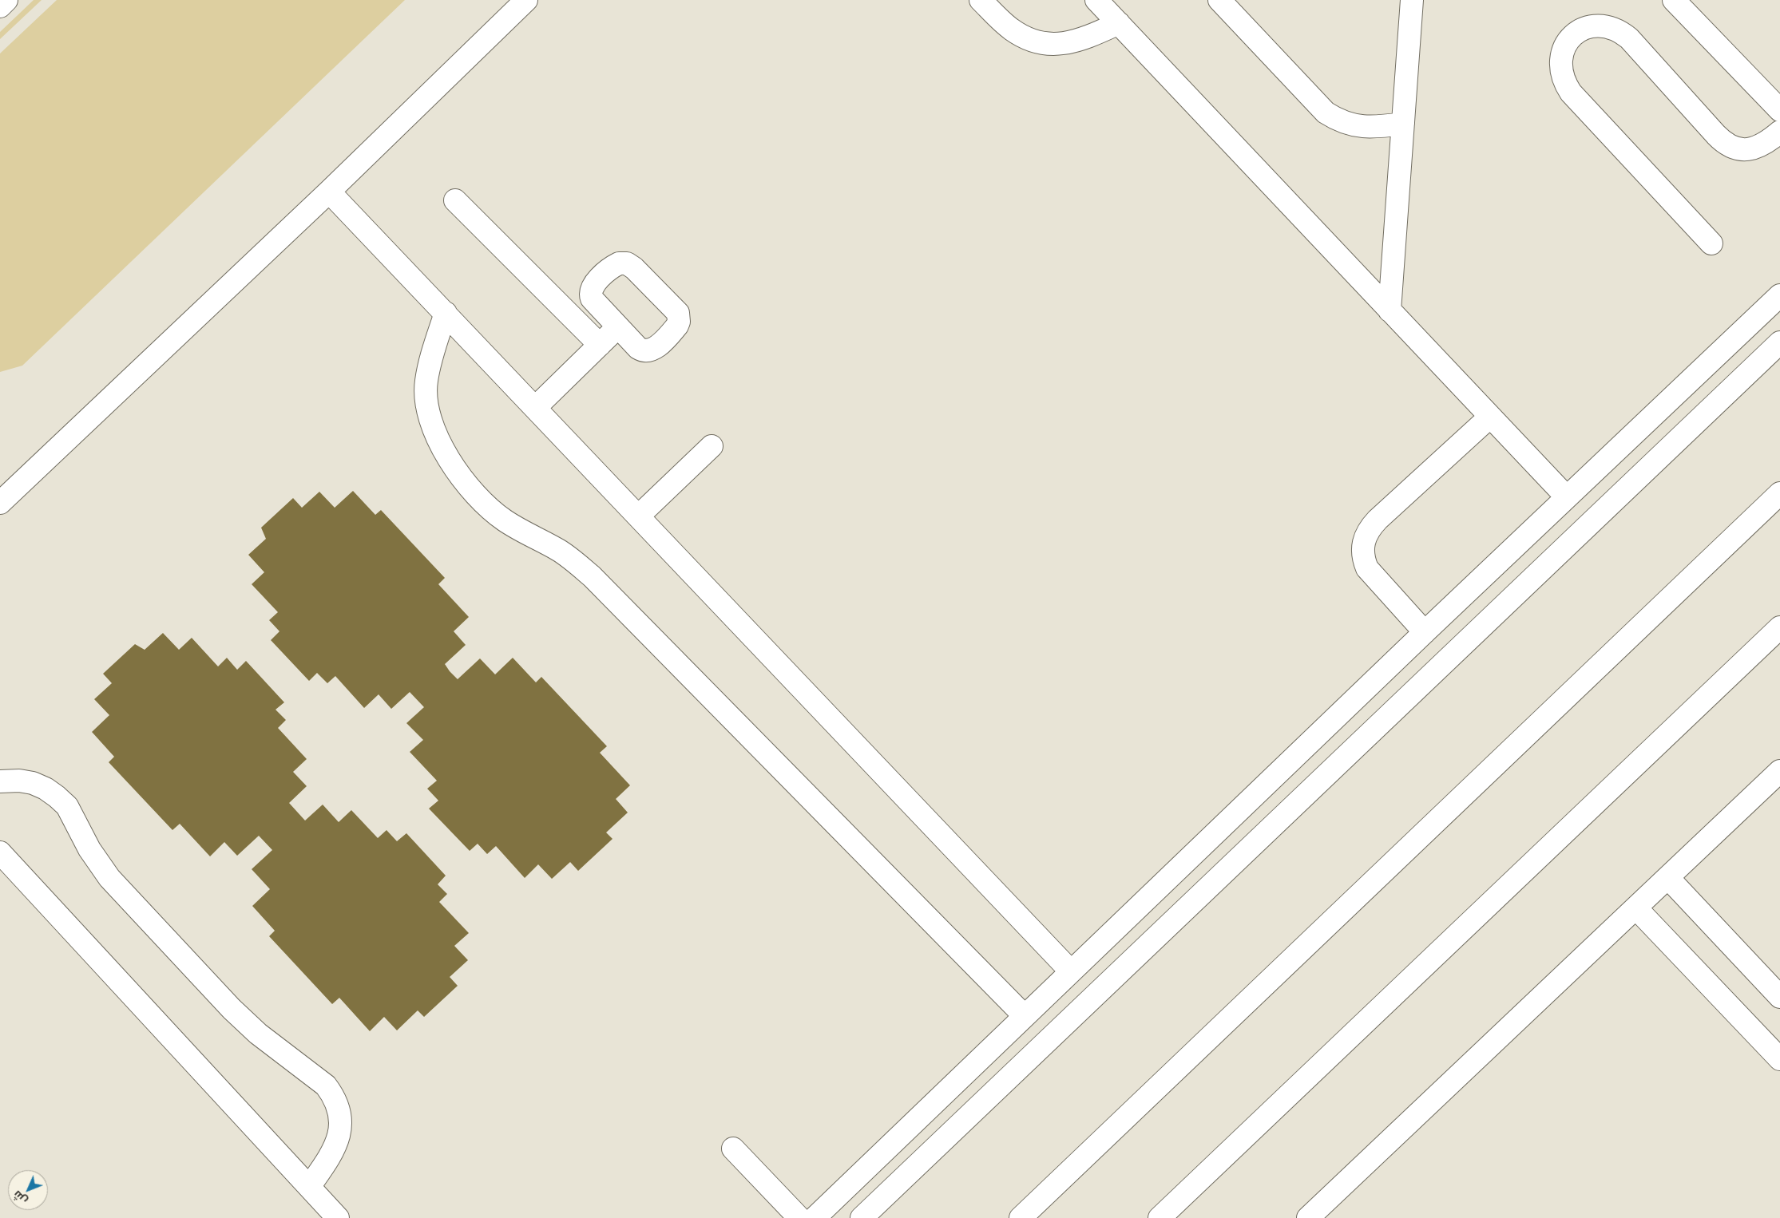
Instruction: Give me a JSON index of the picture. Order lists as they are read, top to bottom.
{
  "north": "bottom left"
}
